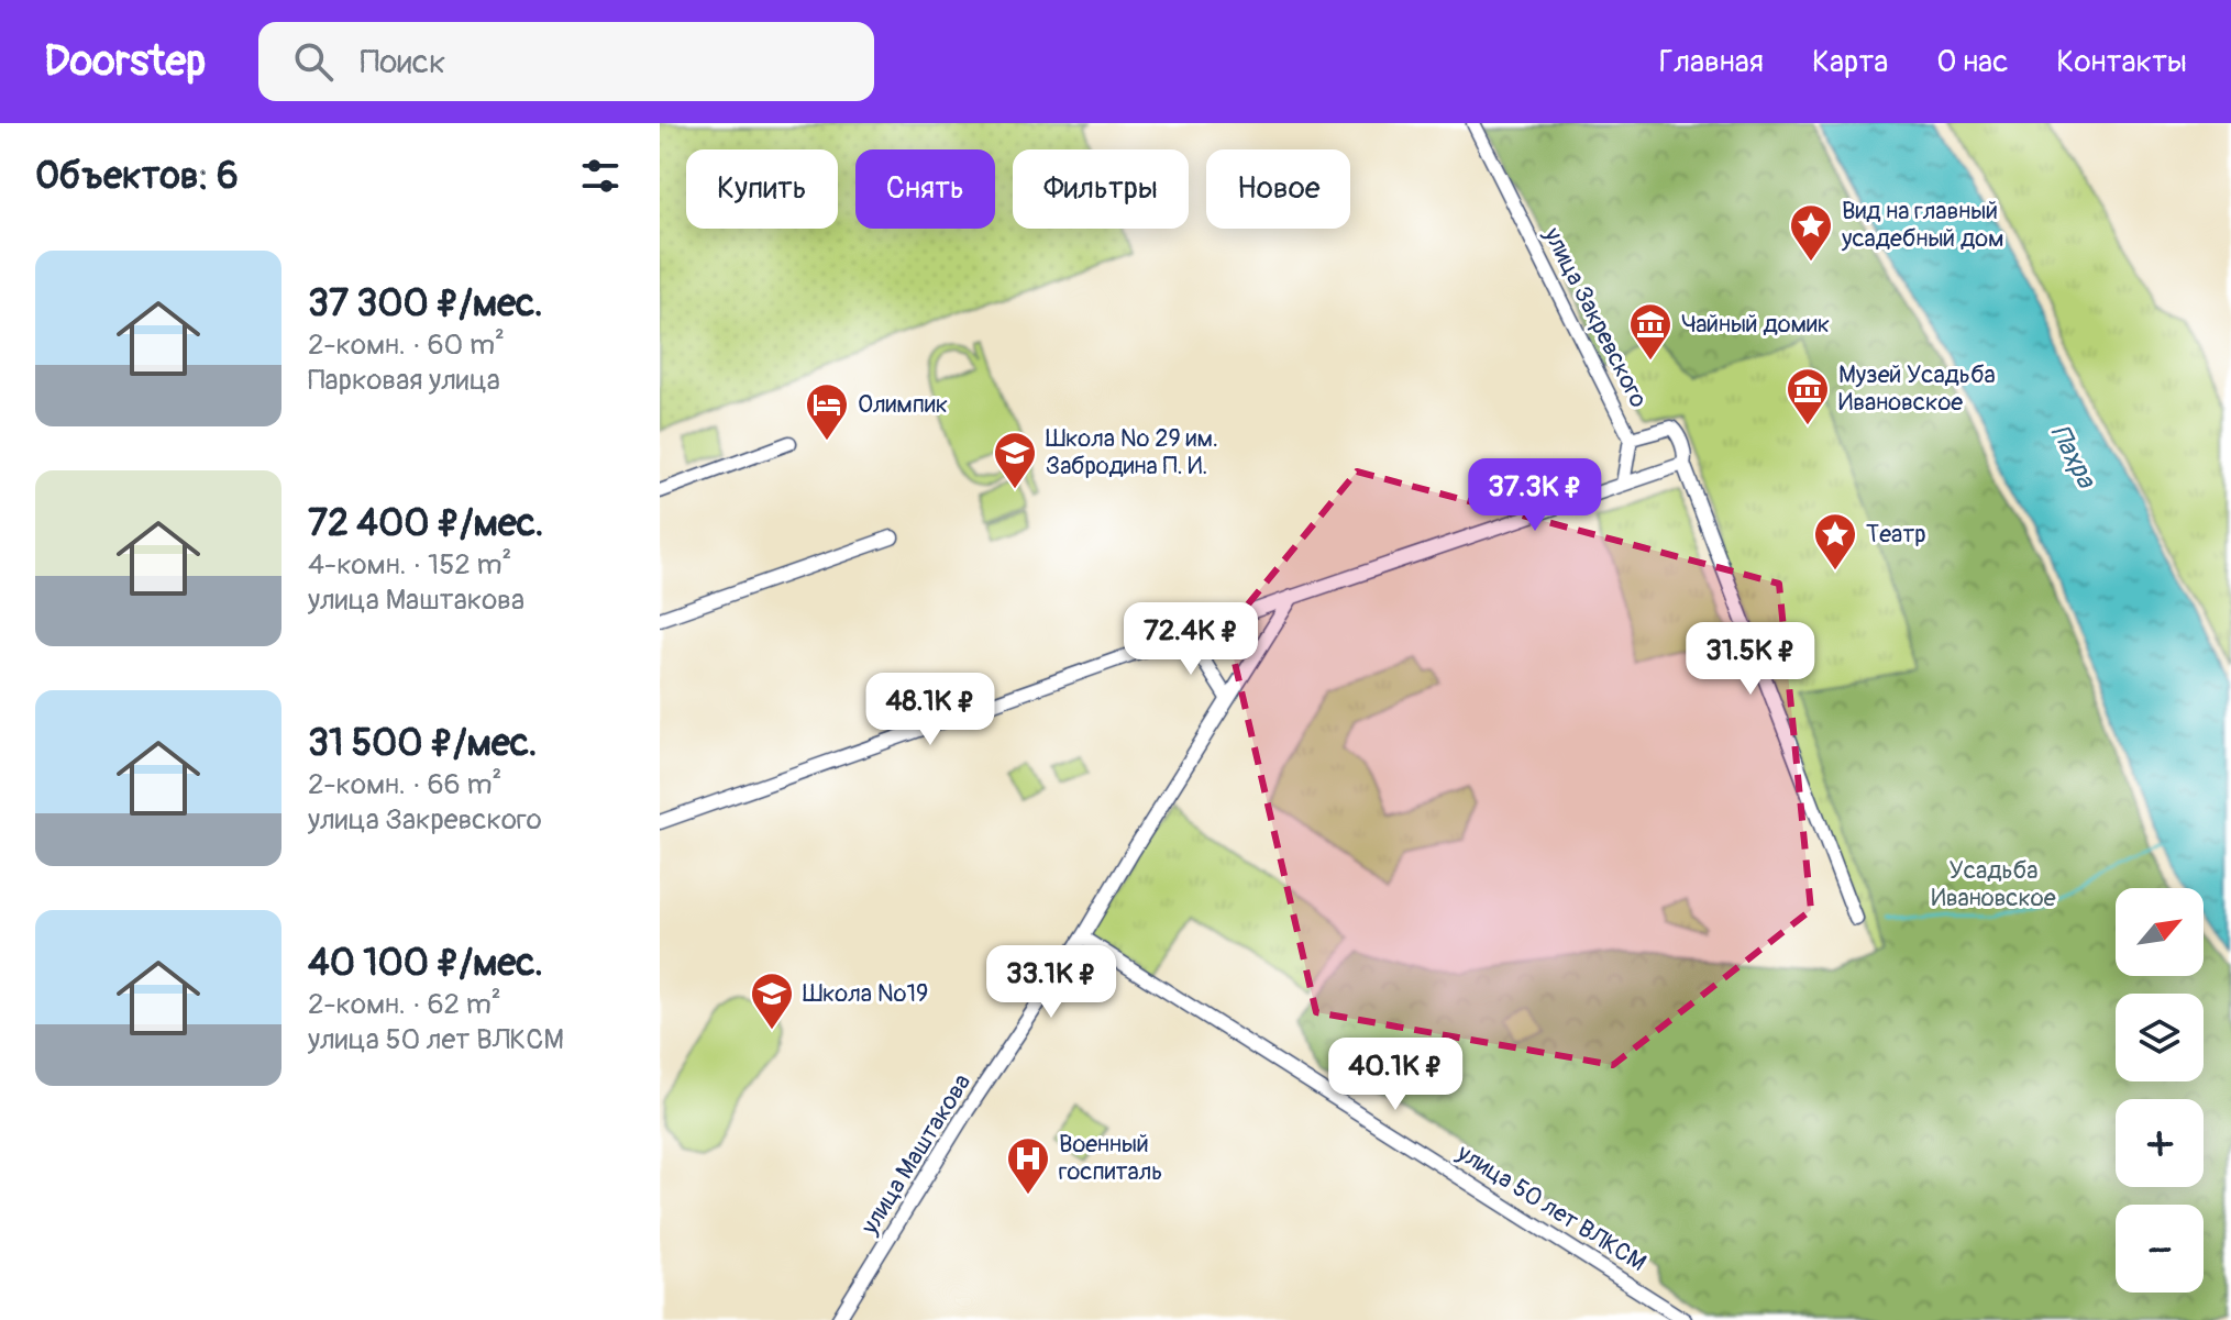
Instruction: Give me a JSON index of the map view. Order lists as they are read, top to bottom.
{
  "streets": {
    "street": ["улица Закревского", "улица Маштакова", "улица 50 лет ВЛКСМ"]
  },
  "crossings": [
    ["улица Маштакова", "улица 50 лет ВЛКСМ"]
  ],
  "water": ["Пахра"],
  "parks": ["Усадьба Ивановское"],
  "places": {
    "place": ["Вид на главный усадебный дом", "Театр"],
    "museum": ["Чайный домик", "Музей Усадьба Ивановское"],
    "hotel": ["Олимпик"],
    "school or university": ["Школа № 29 им. Забродина П. И.", "Школа №19"],
    "hospital": ["Военный госпиталь"]
  },
  "north": "top right",
  "page": {
    "header": "Doorstep",
    "search": "Поиск",
    "nav": [
      "Главная",
      "Карта",
      "О нас",
      "Контакты"
    ],
    "heading": "Объектов: 6",
    "chip": [
      "Купить",
      "Снять",
      "Фильтры",
      "Новое"
    ],
    "list": [
      {
        "name": "37 300 ₽/мес.",
        "note": "2-комн. · 60 m² · Парковая улица"
      },
      {
        "name": "72 400 ₽/мес.",
        "note": "4-комн. · 152 m² · улица Маштакова"
      },
      {
        "name": "31 500 ₽/мес.",
        "note": "2-комн. · 66 m² · улица Закревского"
      },
      {
        "name": "40 100 ₽/мес.",
        "note": "2-комн. · 62 m² · улица 50 лет ВЛКСМ"
      }
    ],
    "price": [
      "37.3K ₽",
      "72.4K ₽",
      "31.5K ₽",
      "48.1K ₽",
      "33.1K ₽",
      "40.1K ₽"
    ],
    "map_buttons": ["+", "−"]
  }
}
